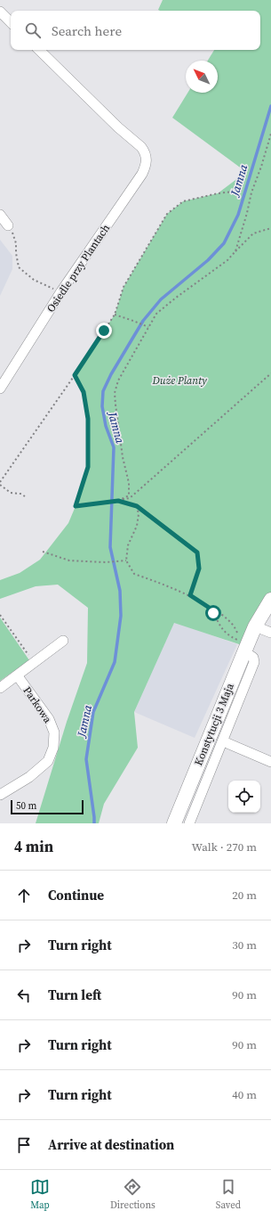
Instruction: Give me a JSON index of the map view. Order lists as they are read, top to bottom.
{
  "streets": {
    "street": ["Osiedle przy Plantach", "Parkowa", "Konstytucji 3 Maja"]
  },
  "water": ["Jamna"],
  "parks": ["Duże Planty"],
  "scale_bar": "50 m",
  "north": "top left",
  "page": {
    "search": "Search here",
    "scale": "50 m",
    "heading": ["4 min", "Walk · 270 m"],
    "list": [
      ["Continue", "20 m"],
      ["Turn right", "30 m"],
      ["Turn left", "90 m"],
      ["Turn right", "90 m"],
      ["Turn right", "40 m"],
      "Arrive at destination"
    ],
    "nav": ["Map", "Directions", "Saved"]
  }
}
